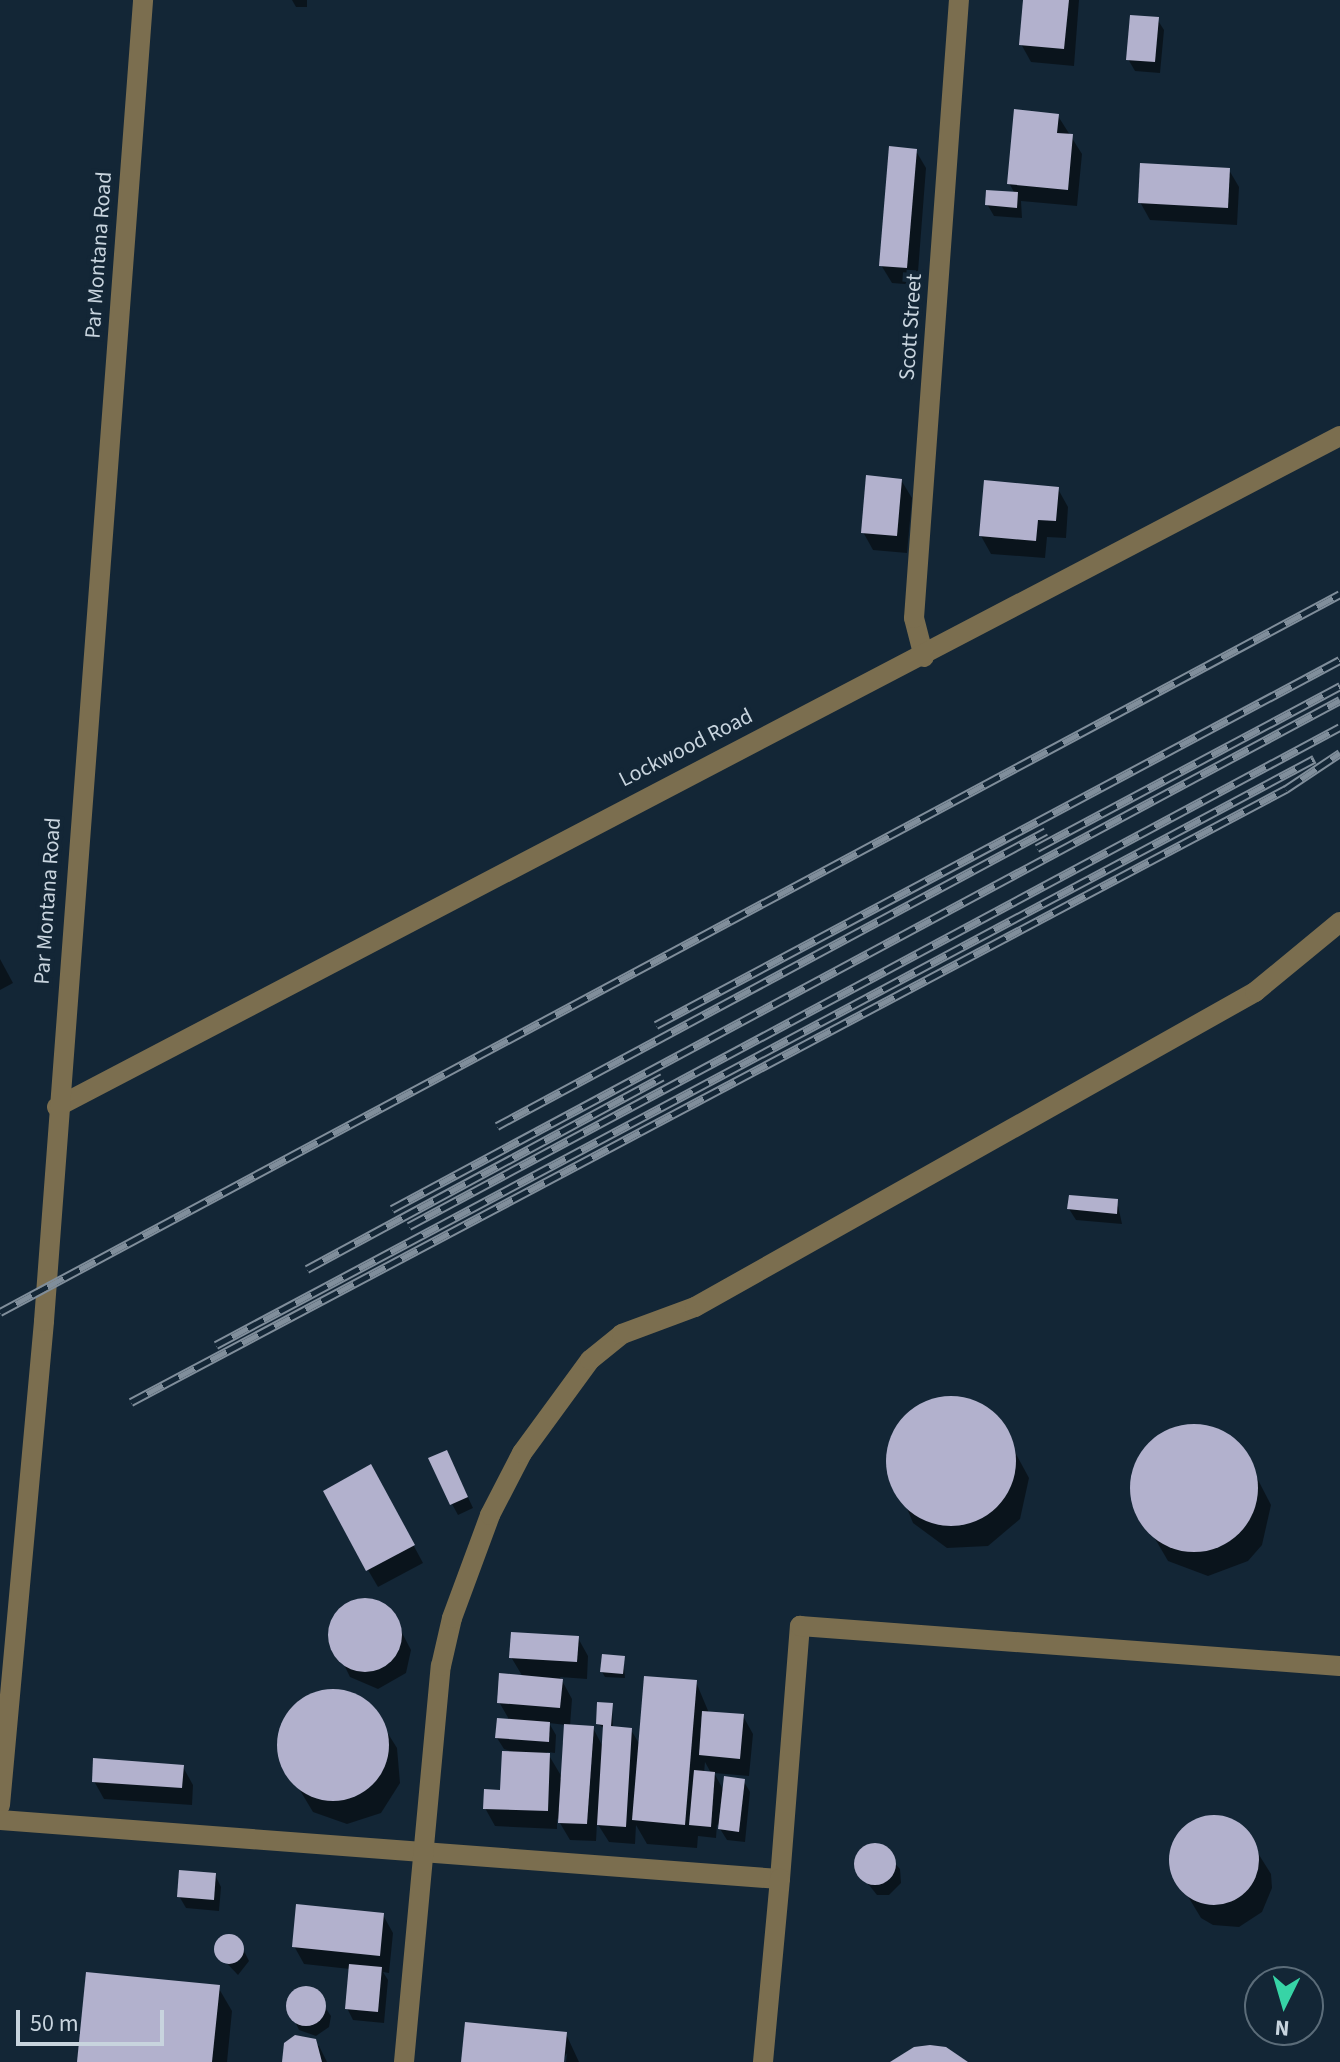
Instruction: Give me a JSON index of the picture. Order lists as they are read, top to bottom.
{
  "streets": {
    "street": ["Par Montana Road", "Scott Street", "Lockwood Road"]
  },
  "crossings": [
    ["Par Montana Road", "Lockwood Road"],
    ["Scott Street", "Lockwood Road"]
  ],
  "scale_bar": "50 m",
  "north": "bottom"
}
